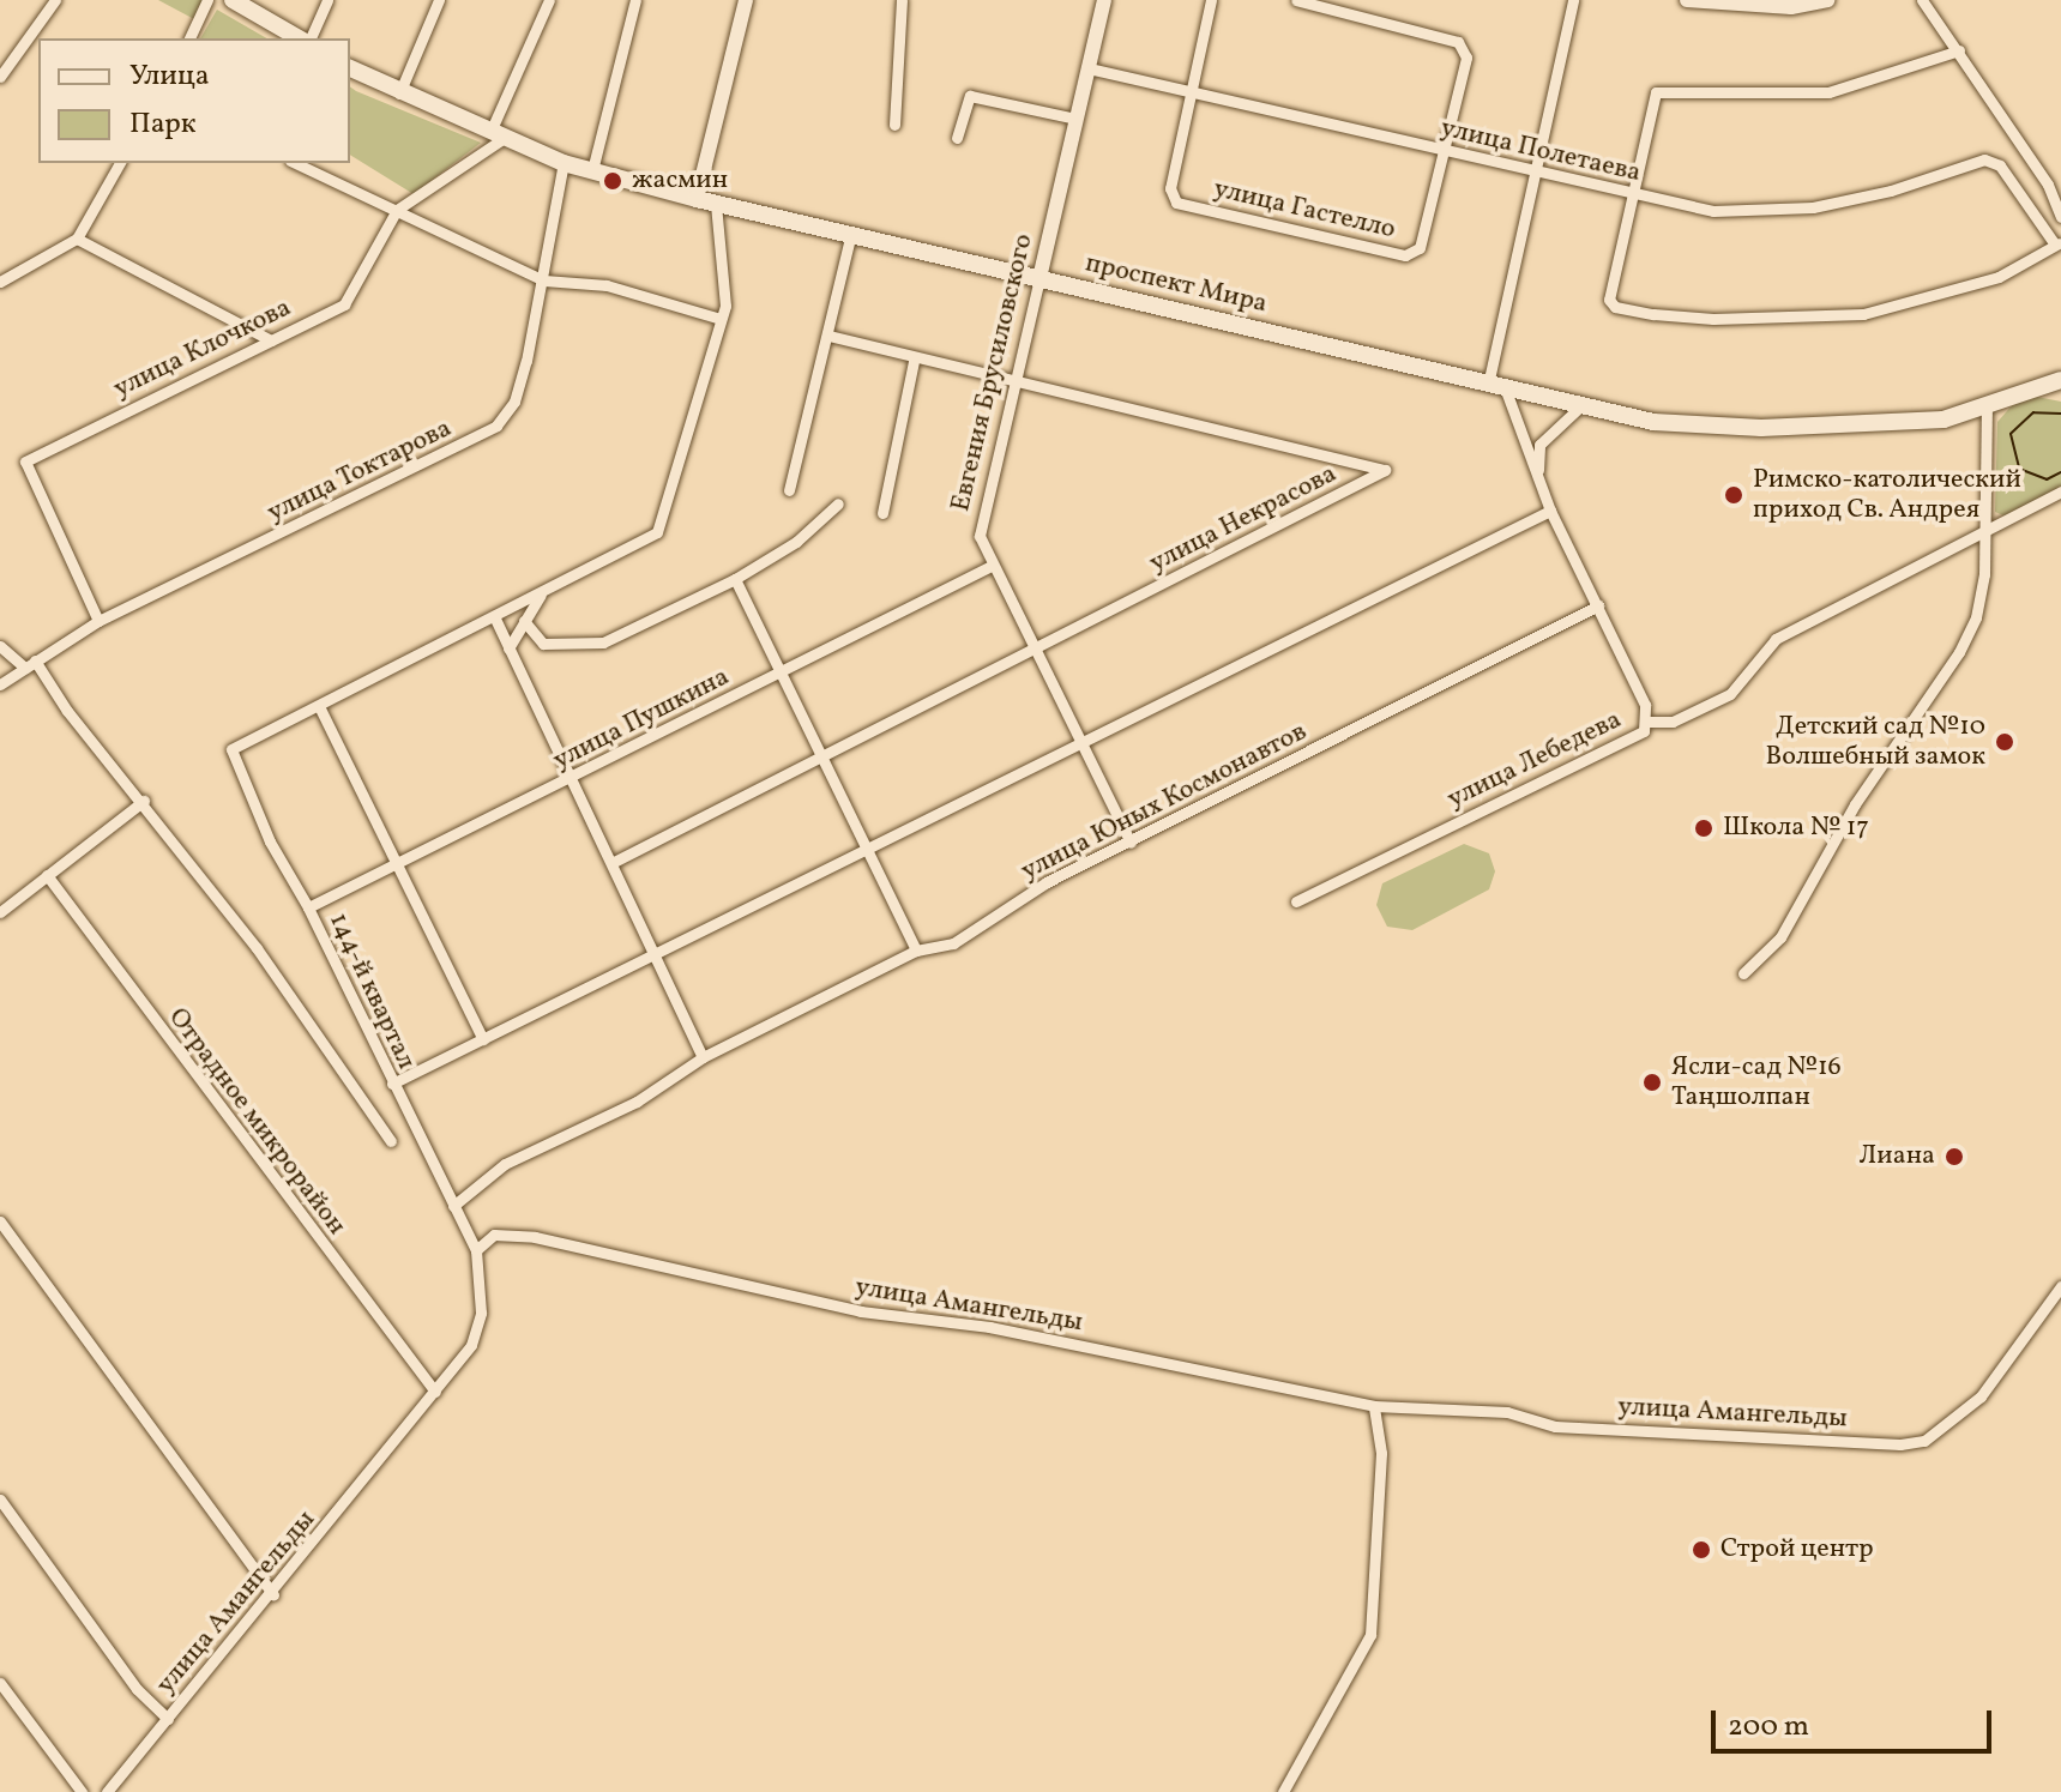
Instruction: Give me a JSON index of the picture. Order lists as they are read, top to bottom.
{
  "streets": {
    "main road": ["проспект Мира"],
    "street": [
      "улица Полетаева",
      "улица Гастелло",
      "улица Клочкова",
      "Евгения Брусиловского",
      "улица Токтарова",
      "улица Некрасова",
      "улица Пушкина",
      "улица Лебедева",
      "улица Юных Космонавтов",
      "144-й квартал",
      "Отрадное микрорайон",
      "улица Амангельды"
    ]
  },
  "crossings": [
    ["улица Полетаева", "улица Гастелло"],
    ["улица Полетаева", "Евгения Брусиловского"],
    ["проспект Мира", "улица Клочкова"],
    ["проспект Мира", "Евгения Брусиловского"],
    ["проспект Мира", "улица Токтарова"],
    ["проспект Мира", "улица Лебедева"],
    ["улица Клочкова", "улица Токтарова"],
    ["Евгения Брусиловского", "улица Некрасова"],
    ["Евгения Брусиловского", "улица Пушкина"],
    ["Евгения Брусиловского", "улица Юных Космонавтов"],
    ["улица Пушкина", "144-й квартал"],
    ["улица Лебедева", "улица Юных Космонавтов"],
    ["улица Юных Космонавтов", "144-й квартал"],
    ["144-й квартал", "улица Амангельды"],
    ["Отрадное микрорайон", "улица Амангельды"]
  ],
  "places": [
    "жасмин",
    "Римско-католический приход Св. Андрея",
    "Детский сад №10 Волшебный замок",
    "Школа № 17",
    "Ясли-сад №16 Таңшолпан",
    "Лиана",
    "Строй центр"
  ],
  "legend": ["Улица", "Парк"],
  "scale_bar": "200 m"
}
